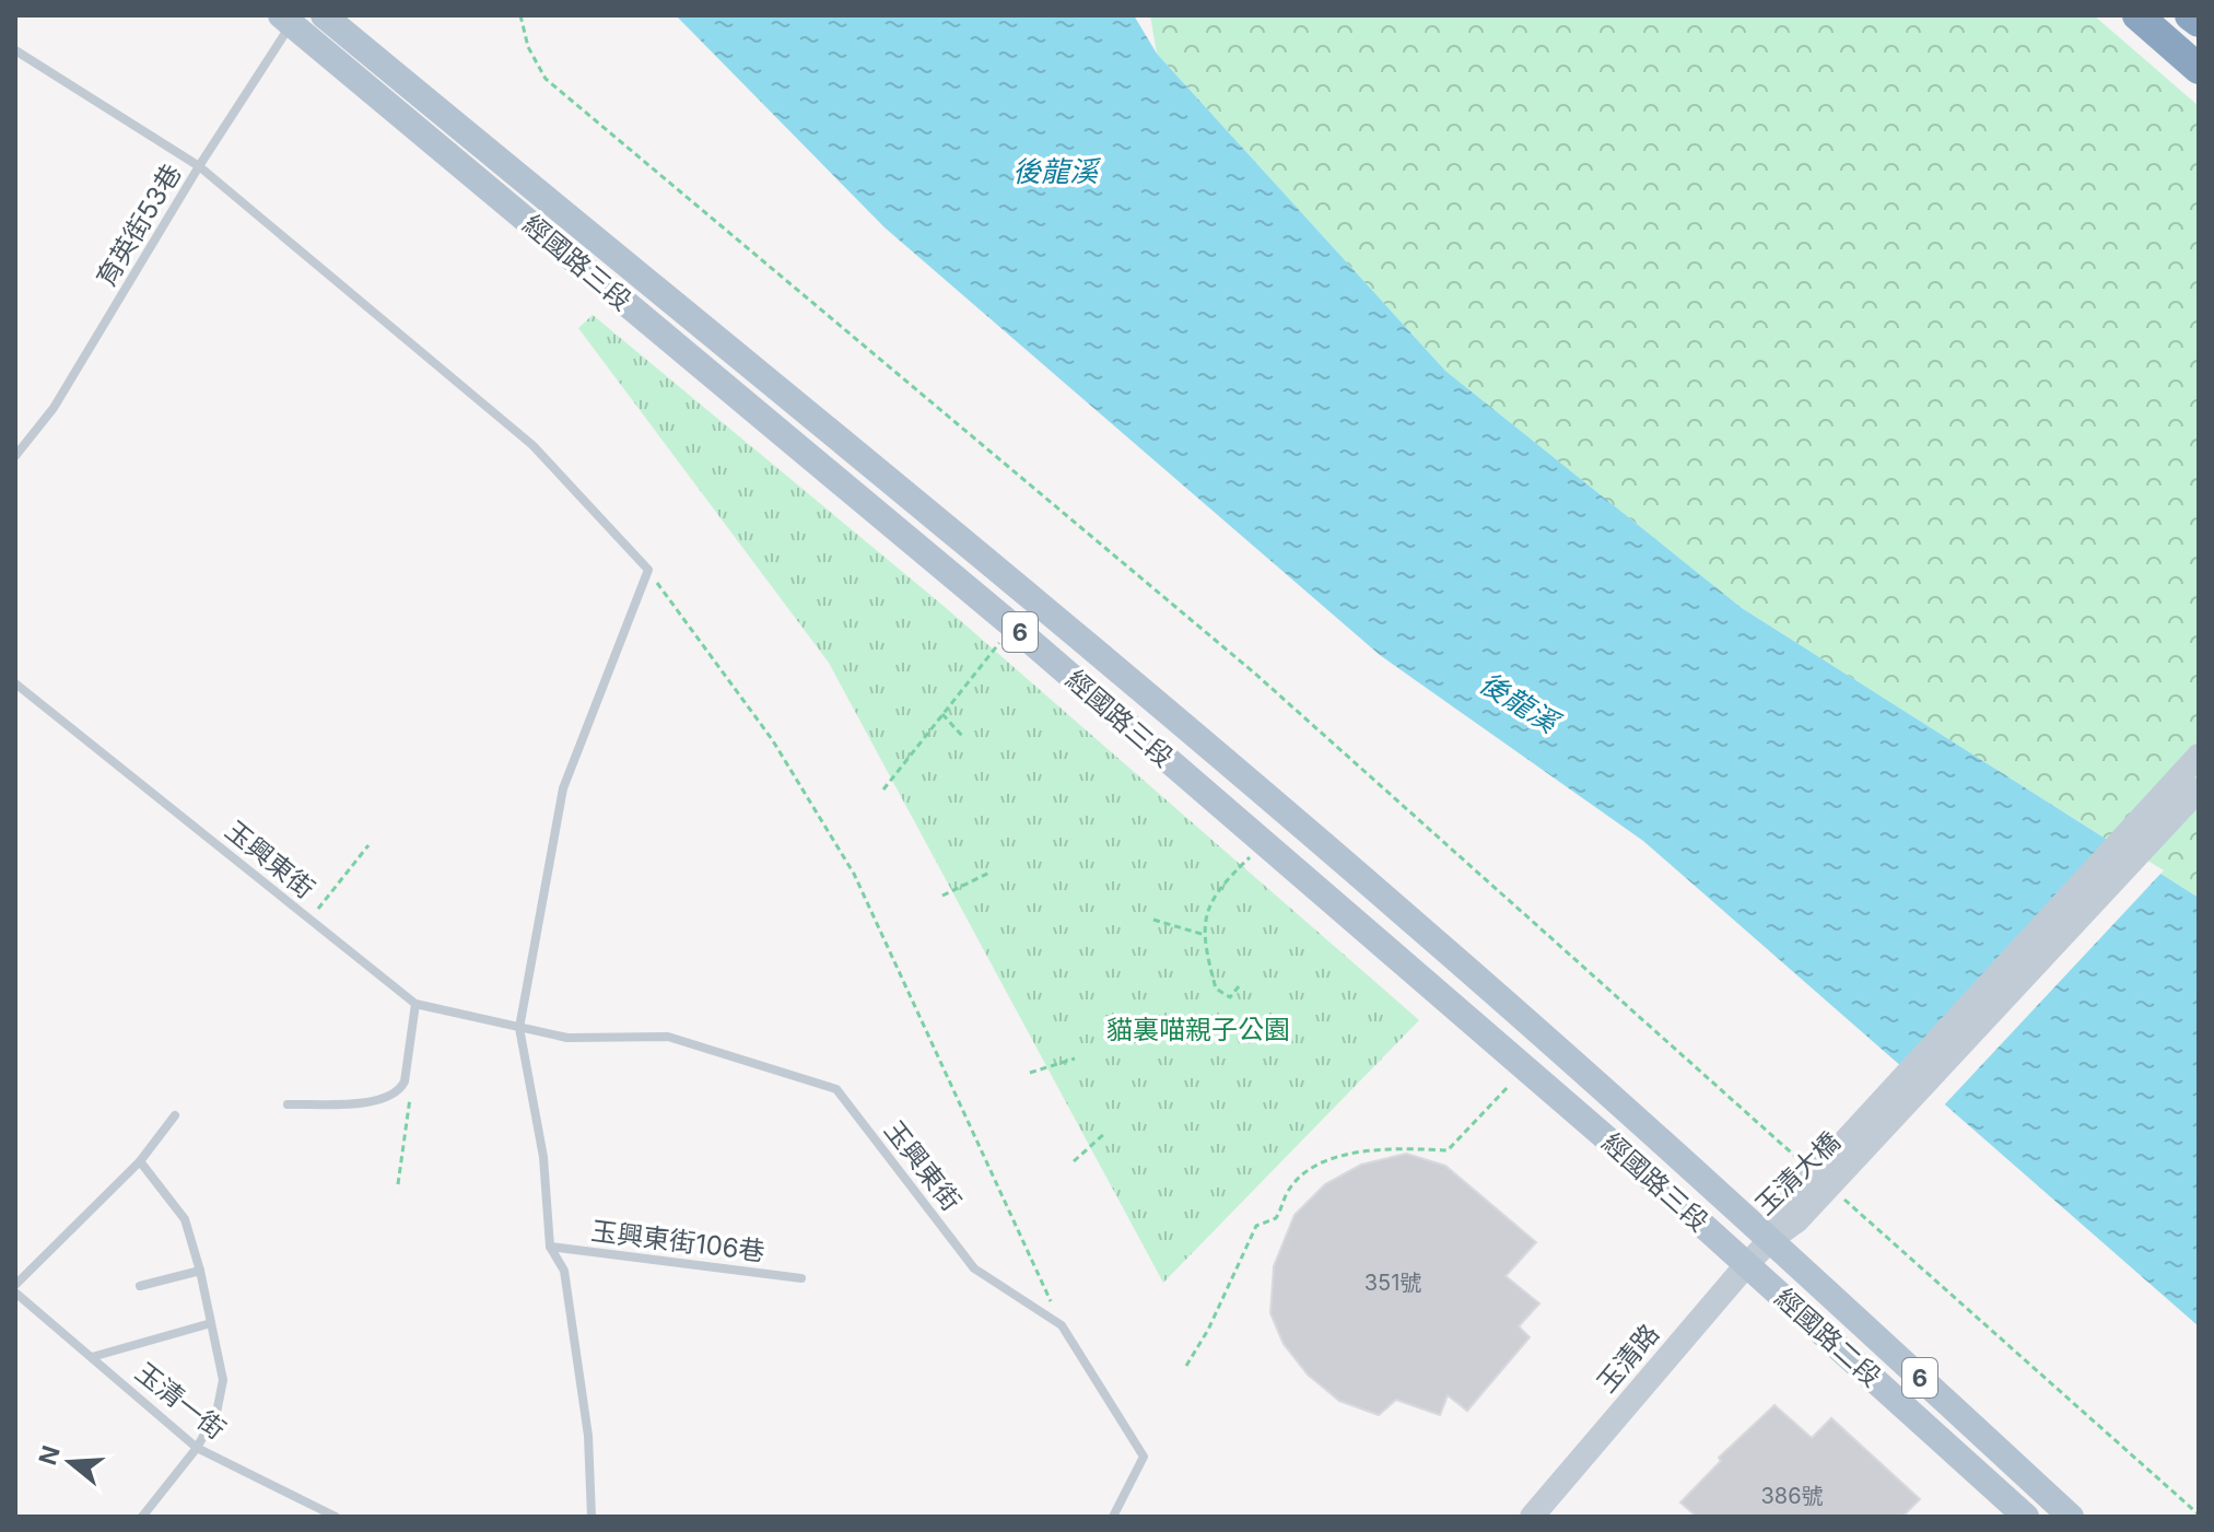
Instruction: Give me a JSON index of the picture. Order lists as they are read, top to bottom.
{
  "streets": {
    "main road": ["經國路三段", "6", "經國路二段"],
    "street": ["玉清大橋", "玉清路"],
    "lane": [
      "育英街53巷",
      "玉興東街",
      "玉興東街106巷",
      "玉清一街"
    ]
  },
  "crossings": [
    ["育英街53巷", "經國路三段"],
    ["經國路三段", "玉清大橋"],
    ["經國路三段", "經國路二段"],
    ["經國路三段", "玉清路"],
    ["玉清大橋", "經國路二段"],
    ["玉清大橋", "玉清路"],
    ["經國路二段", "玉清路"]
  ],
  "water": ["後龍溪"],
  "parks": ["貓裏喵親子公園"],
  "house_numbers": ["351號", "386號"],
  "north": "left"
}
